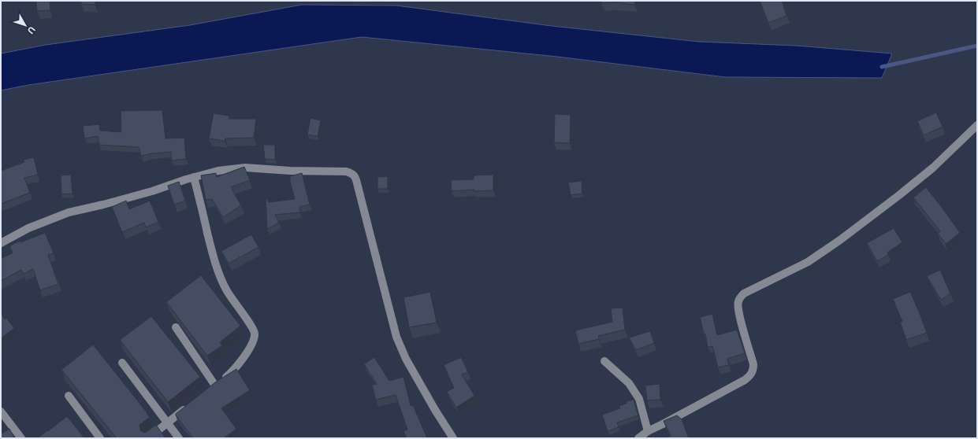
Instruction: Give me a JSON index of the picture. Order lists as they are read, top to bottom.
{
  "north": "bottom right"
}
